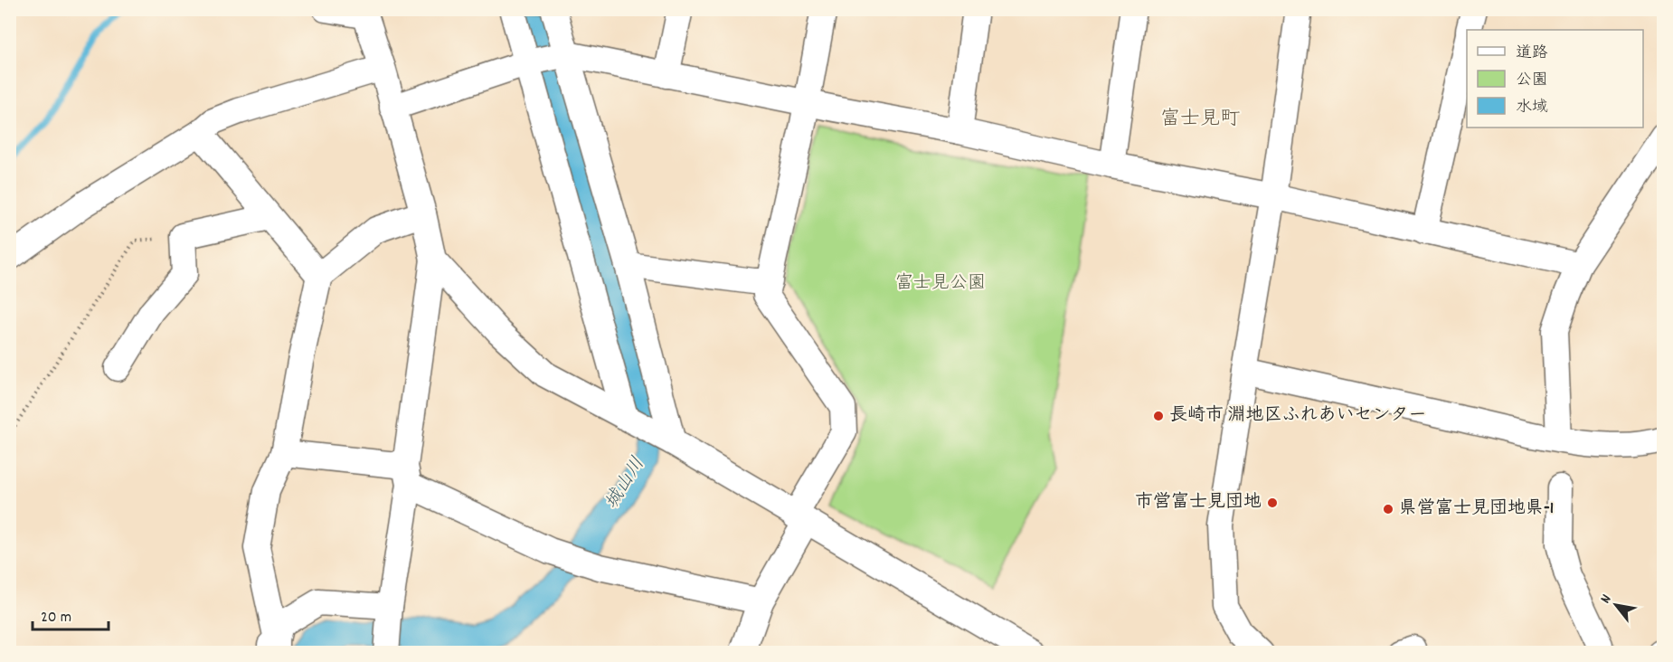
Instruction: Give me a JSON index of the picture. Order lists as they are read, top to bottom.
{
  "districts": ["富士見町"],
  "water": ["城山川"],
  "parks": ["富士見公園"],
  "places": ["長崎市 淵地区ふれあいセンター", "市営富士見団地", "県営富士見団地県-1"],
  "legend": ["道路", "公園", "水域"],
  "scale_bar": "20 m",
  "north": "top left"
}
